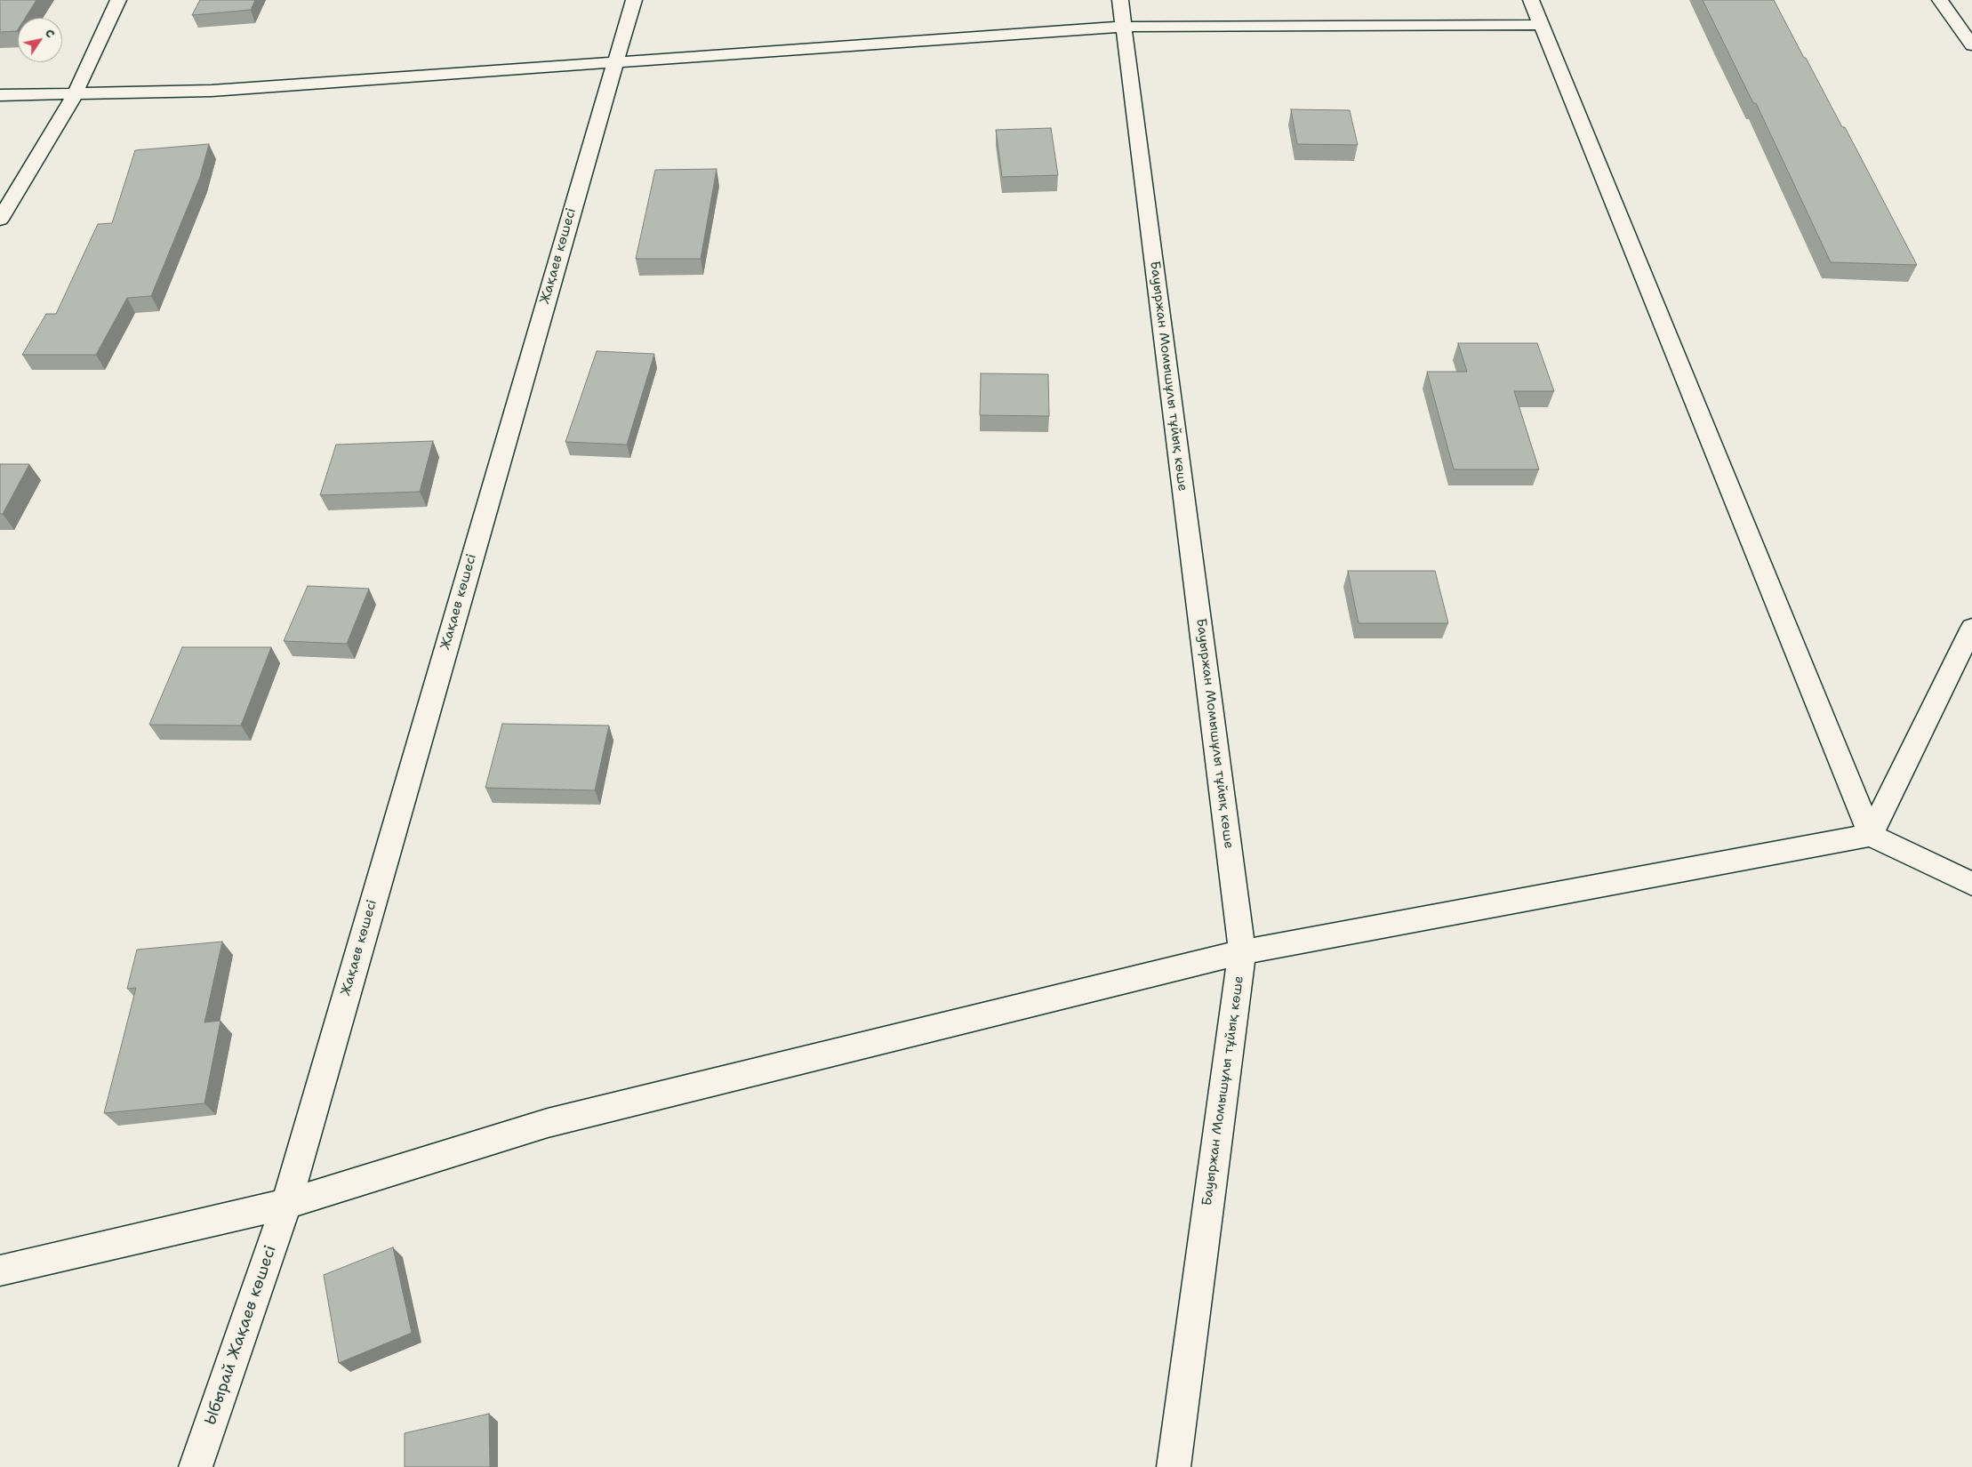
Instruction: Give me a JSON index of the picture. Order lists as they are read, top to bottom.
{
  "streets": {
    "street": ["Жақаев көшесі", "Бауыржан Момышұлы тұйық көше", "Ыбырай Жақаев көшесі"]
  },
  "crossings": [
    ["Жақаев көшесі", "Ыбырай Жақаев көшесі"]
  ],
  "north": "top right"
}
